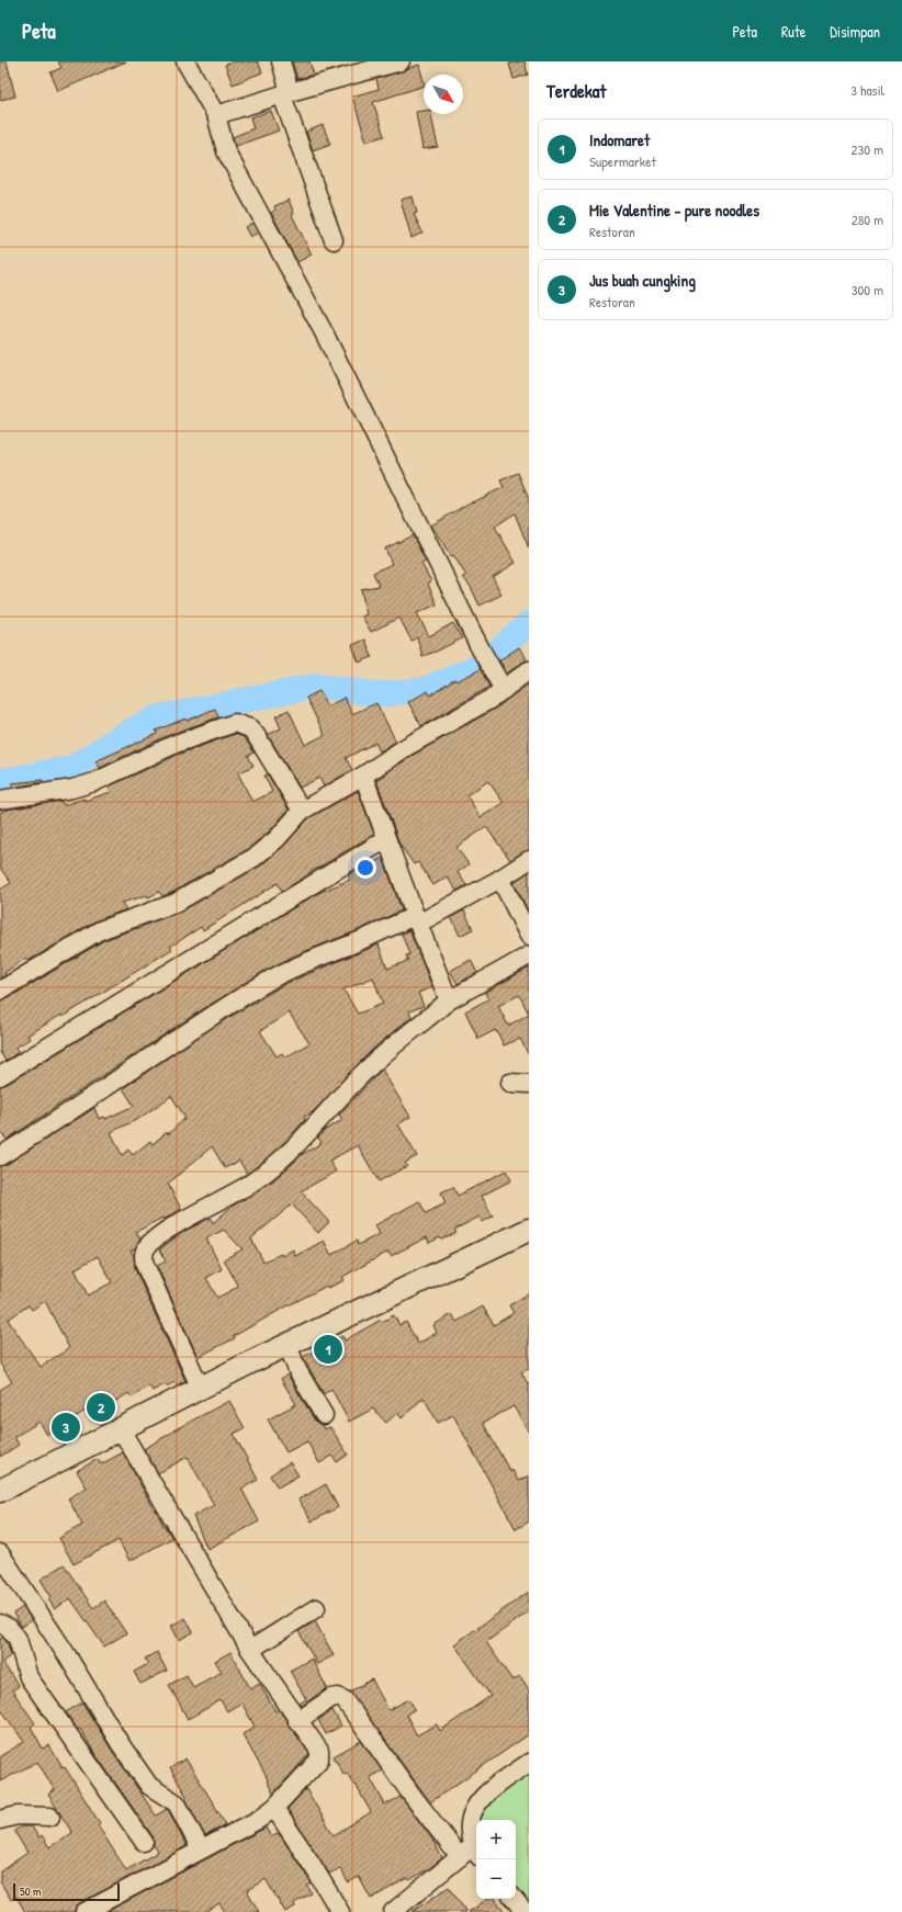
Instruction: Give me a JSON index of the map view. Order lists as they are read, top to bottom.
{
  "scale_bar": "50 m",
  "north": "bottom right",
  "page": {
    "header": "Peta",
    "nav": ["Peta", "Rute", "Disimpan"],
    "heading": ["Terdekat", "3 hasil"],
    "list": [
      {
        "mark": "1",
        "name": "Indomaret",
        "note": "Supermarket",
        "value": "230 m"
      },
      {
        "mark": "2",
        "name": "Mie Valentine - pure noodles",
        "note": "Restoran",
        "value": "280 m"
      },
      {
        "mark": "3",
        "name": "Jus buah cungking",
        "note": "Restoran",
        "value": "300 m"
      }
    ],
    "pins": ["1", "2", "3"],
    "map_buttons": ["+", "−"],
    "scale": "50 m"
  }
}
